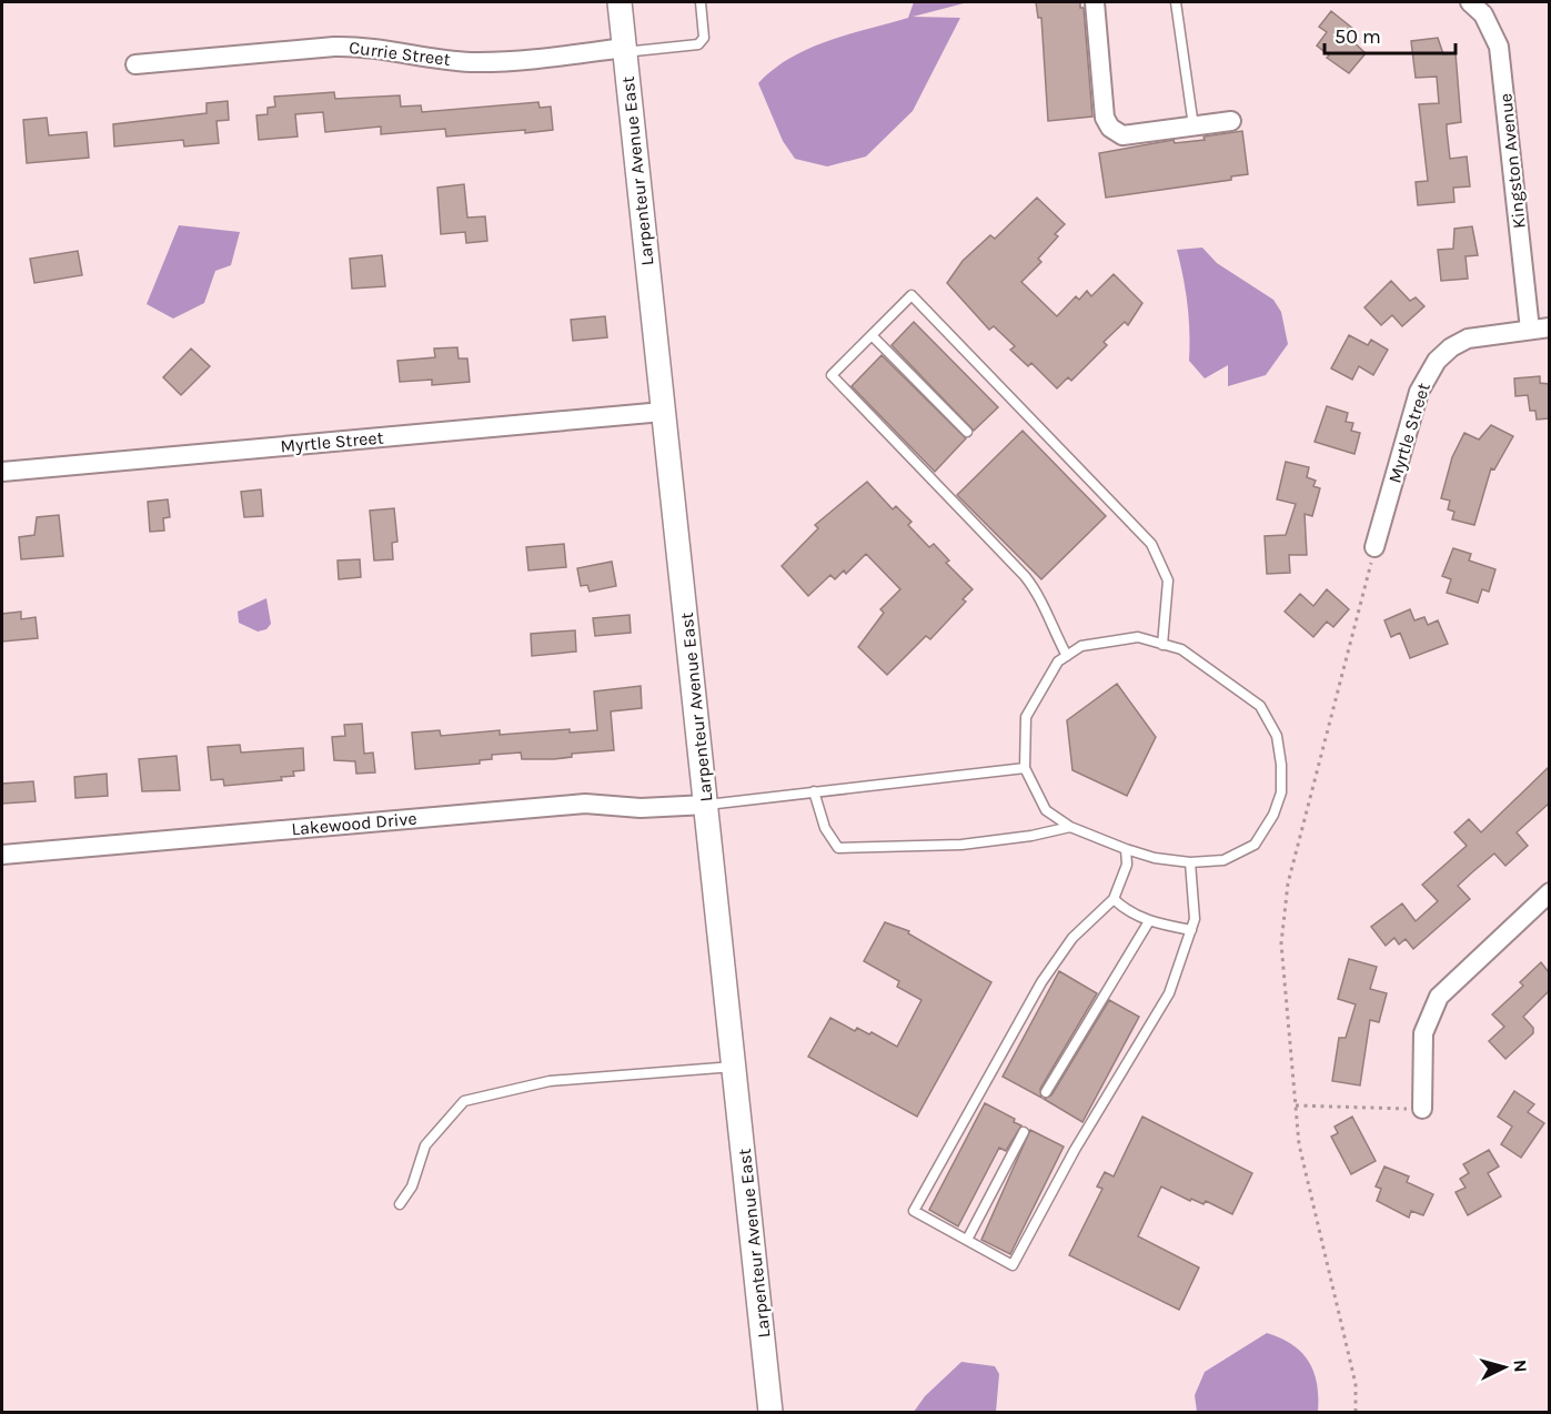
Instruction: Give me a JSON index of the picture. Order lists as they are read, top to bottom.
{
  "streets": {
    "street": [
      "Currie Street",
      "Kingston Avenue",
      "Larpenteur Avenue East",
      "Myrtle Street",
      "Lakewood Drive"
    ]
  },
  "crossings": [
    ["Currie Street", "Larpenteur Avenue East"],
    ["Kingston Avenue", "Myrtle Street"],
    ["Larpenteur Avenue East", "Myrtle Street"],
    ["Larpenteur Avenue East", "Lakewood Drive"]
  ],
  "scale_bar": "50 m",
  "north": "right"
}
